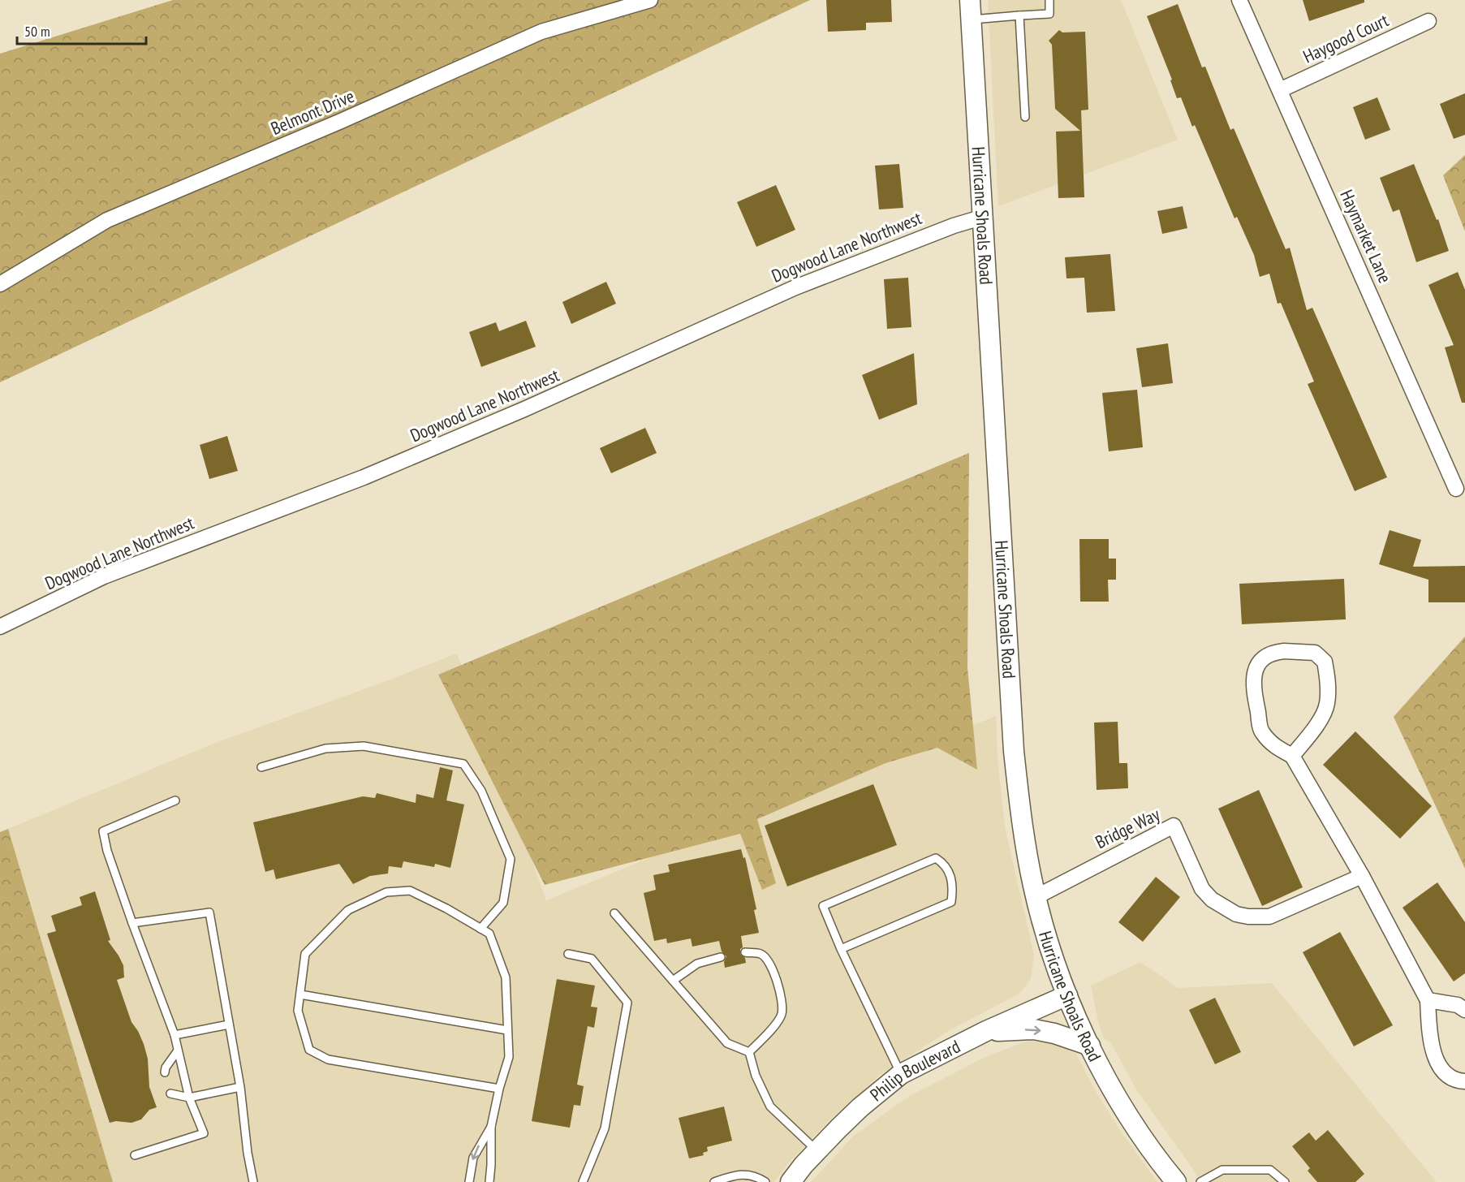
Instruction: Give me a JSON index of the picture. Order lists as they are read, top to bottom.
{
  "streets": {
    "street": [
      "Haygood Court",
      "Belmont Drive",
      "Hurricane Shoals Road",
      "Haymarket Lane",
      "Dogwood Lane Northwest",
      "Bridge Way",
      "Philip Boulevard"
    ]
  },
  "crossings": [
    ["Haygood Court", "Haymarket Lane"],
    ["Hurricane Shoals Road", "Dogwood Lane Northwest"],
    ["Hurricane Shoals Road", "Bridge Way"],
    ["Hurricane Shoals Road", "Philip Boulevard"]
  ],
  "scale_bar": "50 m"
}
